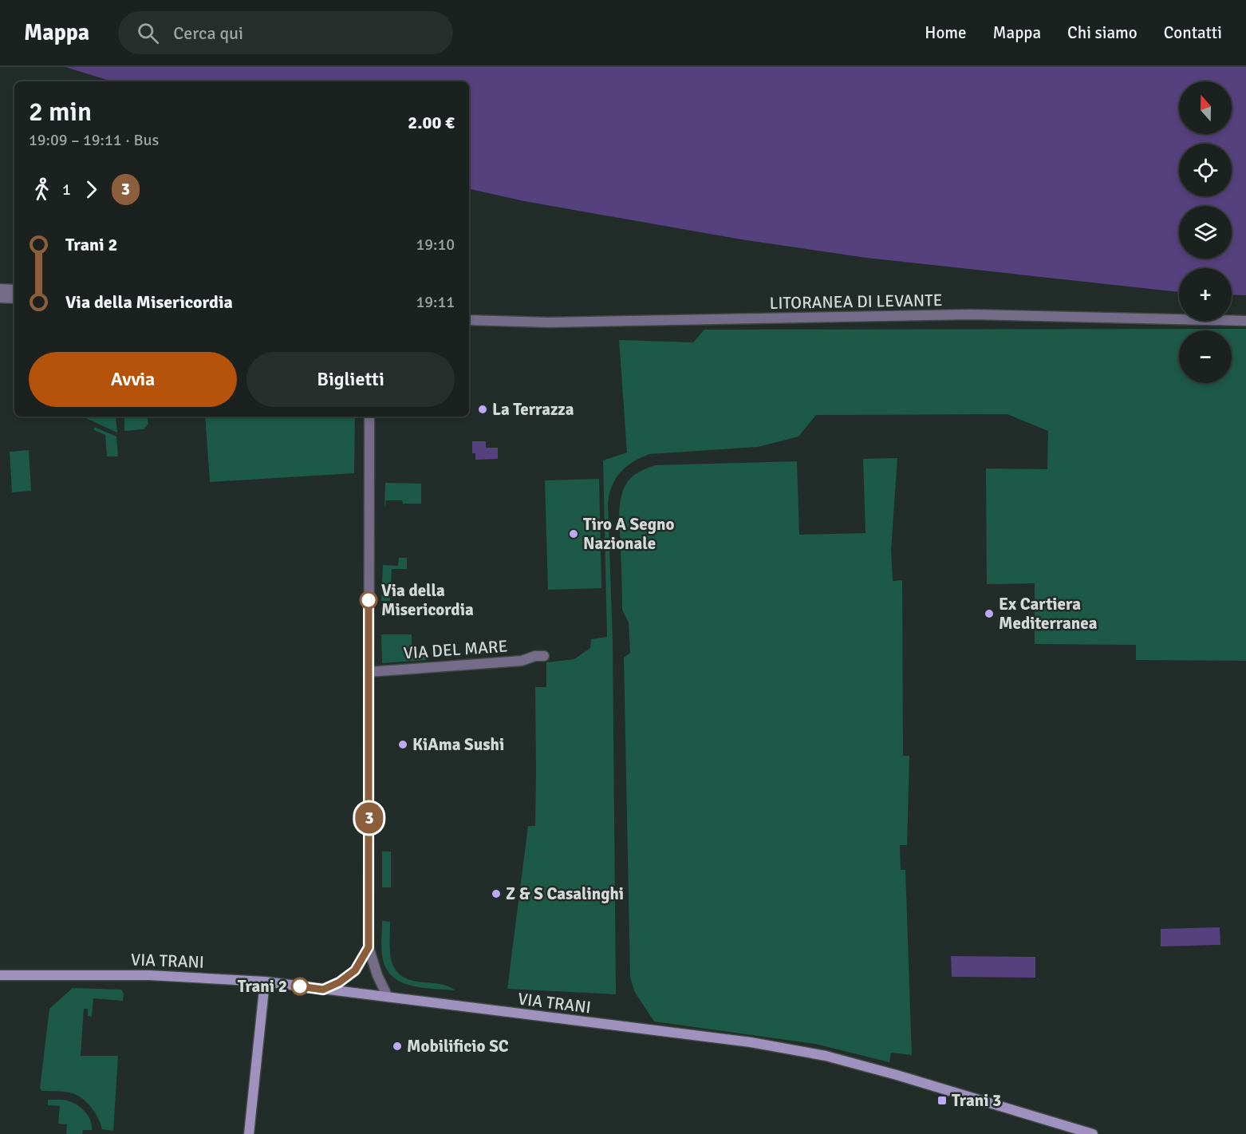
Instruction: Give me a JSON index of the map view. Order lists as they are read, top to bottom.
{
  "streets": {
    "main road": ["VIA TRANI"],
    "street": ["LITORANEA DI LEVANTE", "VIA DEL MARE"]
  },
  "places": {
    "other": [
      "La Terrazza",
      "Tiro A Segno Nazionale",
      "Via della Misericordia",
      "Ex Cartiera Mediterranea",
      "KiAma Sushi",
      "Z & S Casalinghi",
      "Trani 2",
      "Mobilificio SC"
    ],
    "transit": ["Trani 3"]
  },
  "lines": ["bus line 3"],
  "north": "top",
  "page": {
    "header": "Mappa",
    "search": "Cerca qui",
    "nav": [
      "Home",
      "Mappa",
      "Chi siamo",
      "Contatti"
    ],
    "on_map": "3",
    "map_buttons": ["+", "−"],
    "heading": ["2 min", "19:09 – 19:11 · Bus", "2.00 €"],
    "legs": ["1", "3"],
    "list": [
      {
        "name": "Trani 2",
        "value": "19:10"
      },
      {
        "name": "Via della Misericordia",
        "value": "19:11"
      }
    ],
    "buttons": ["Avvia", "Biglietti"]
  }
}
